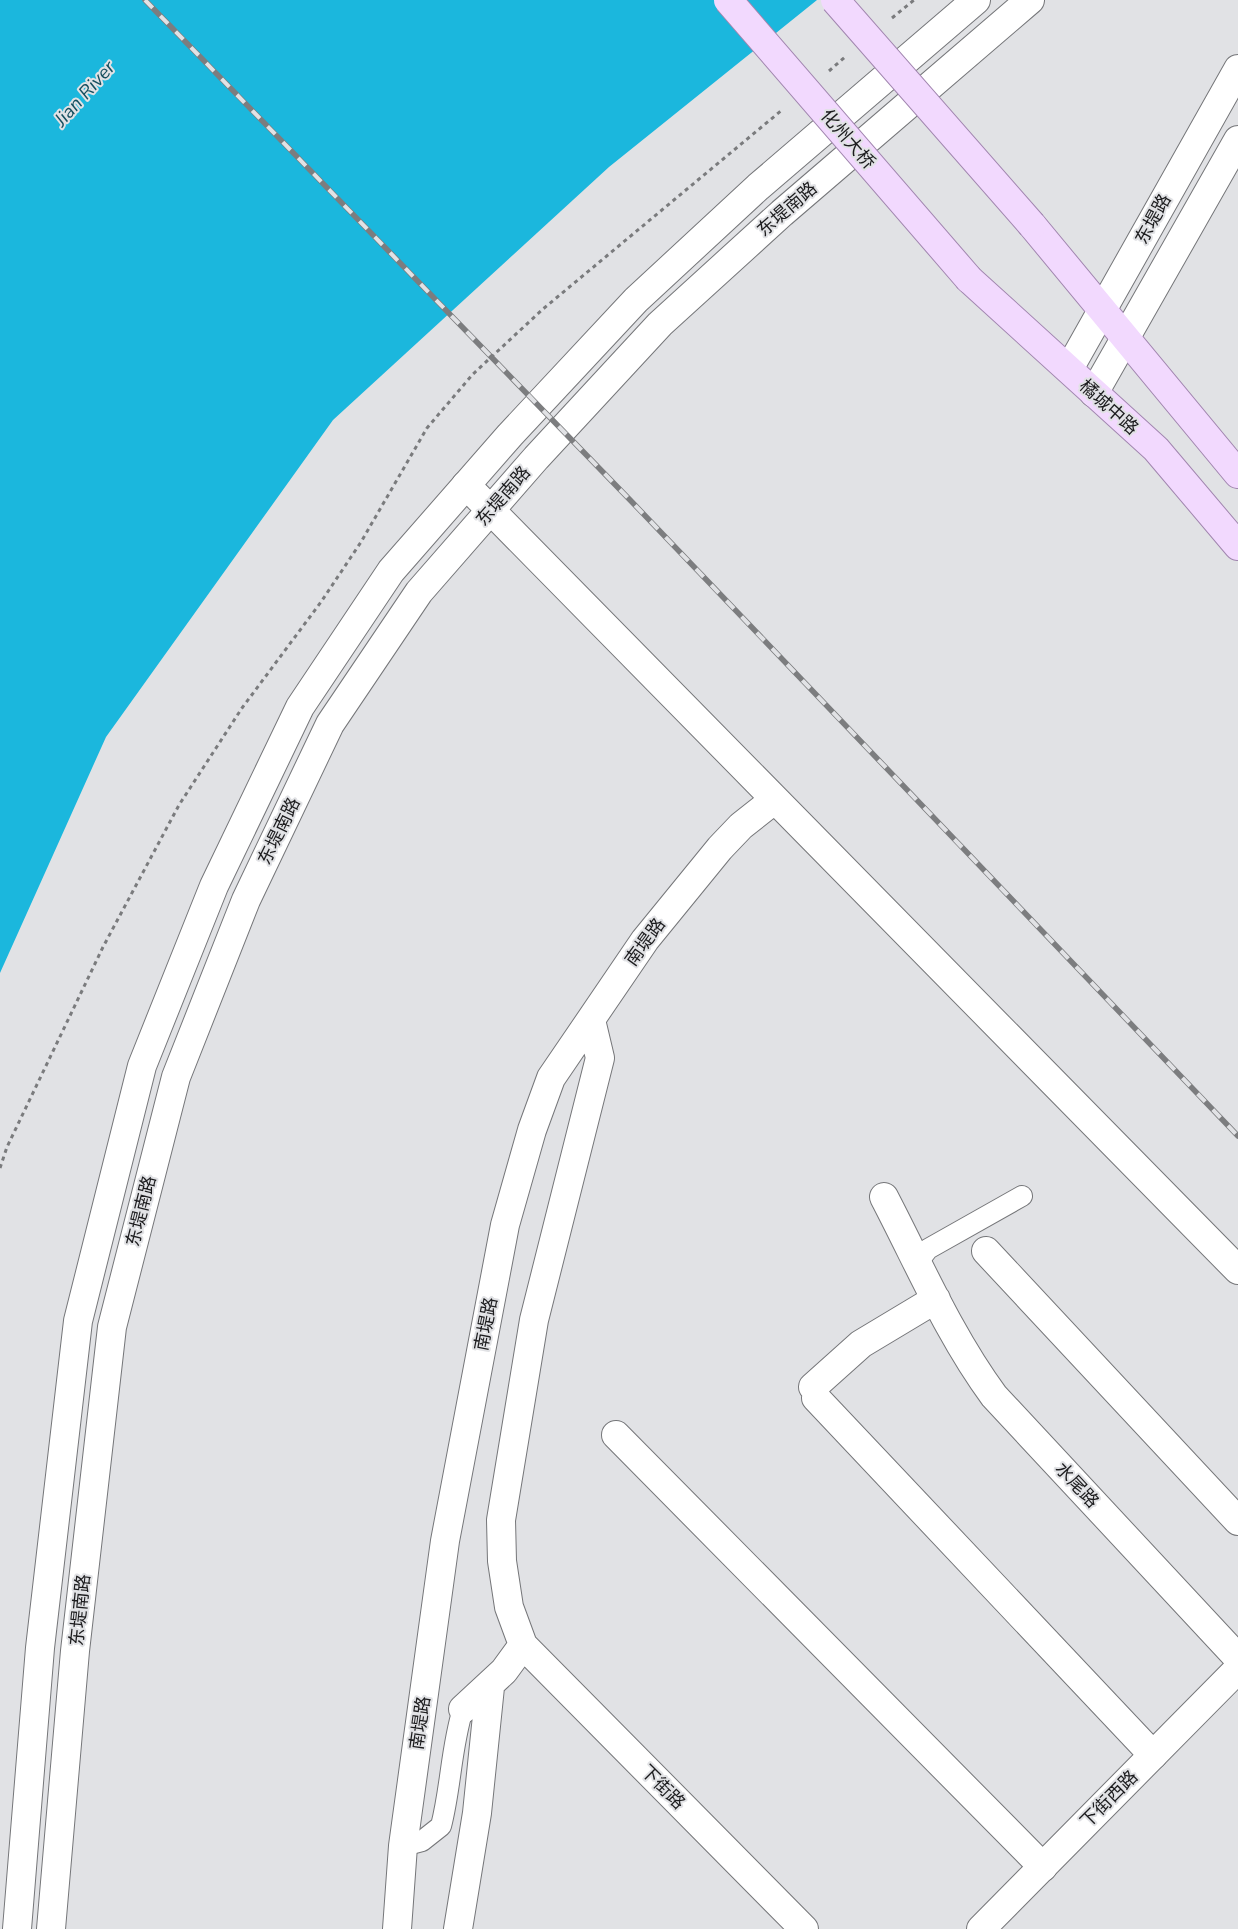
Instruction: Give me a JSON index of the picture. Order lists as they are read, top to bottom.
{
  "streets": {
    "main road": ["化州大桥", "橘城中路"],
    "street": [
      "东堤南路",
      "东堤路",
      "南堤路",
      "水尾路",
      "下街路",
      "下街西路"
    ]
  },
  "crossings": [
    ["化州大桥", "橘城中路"],
    ["东堤路", "橘城中路"]
  ],
  "water": ["Jian River"]
}
